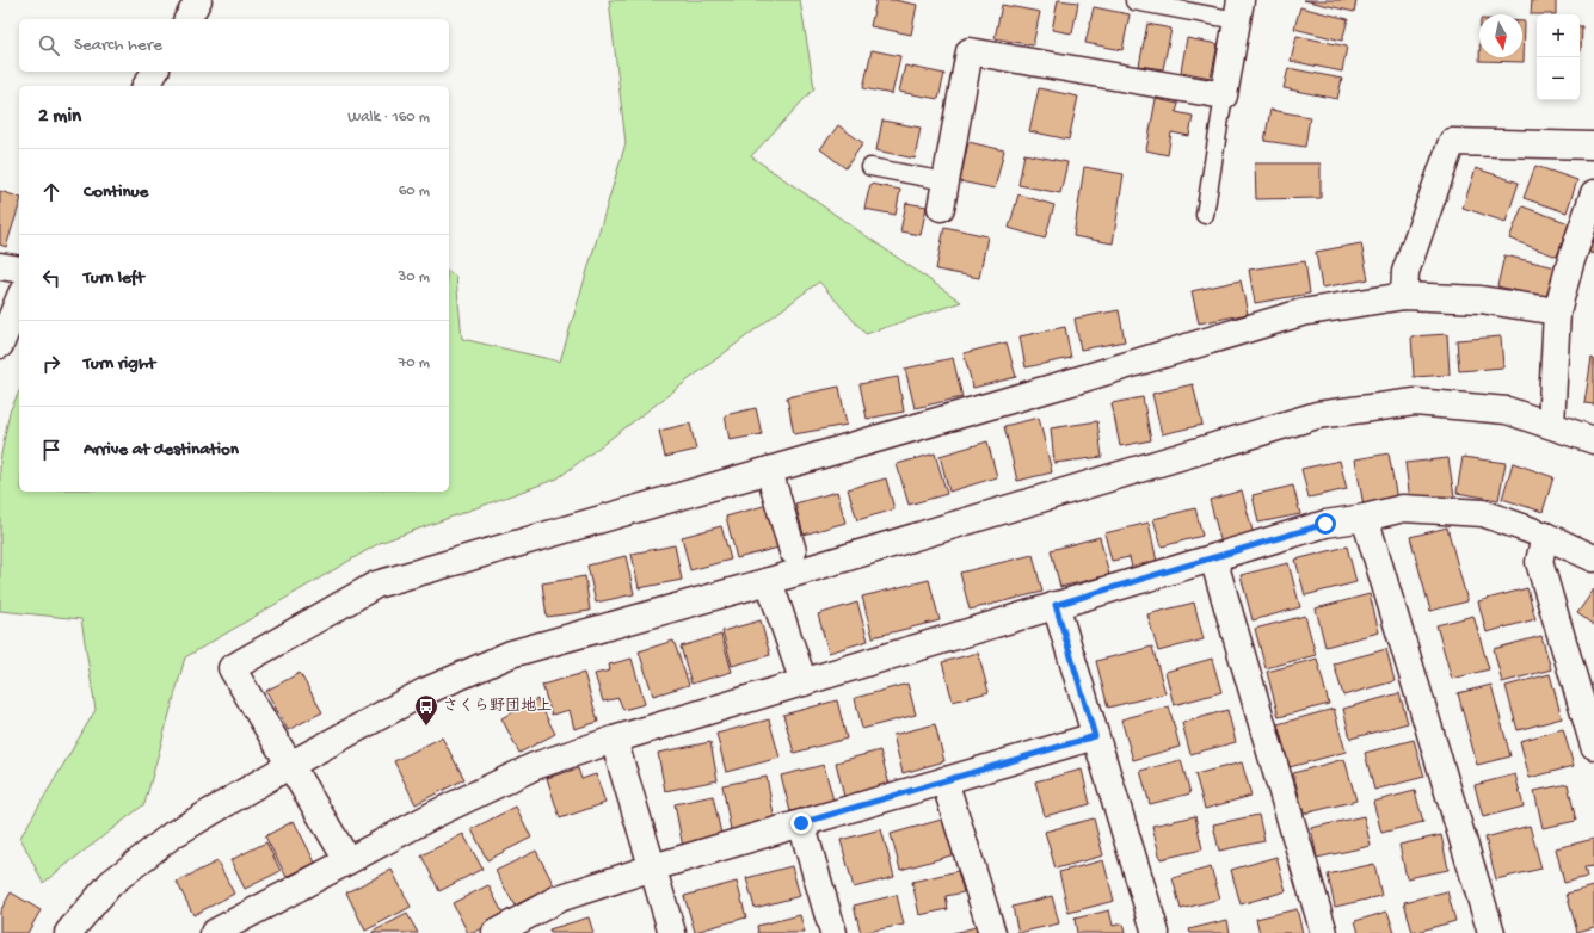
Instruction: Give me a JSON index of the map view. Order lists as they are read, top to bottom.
{
  "places": {
    "bus stop": ["さくら野団地上"]
  },
  "north": "bottom",
  "page": {
    "map_buttons": ["+", "−"],
    "search": "Search here",
    "heading": ["2 min", "Walk · 160 m"],
    "list": [
      ["Continue", "60 m"],
      ["Turn left", "30 m"],
      ["Turn right", "70 m"],
      "Arrive at destination"
    ]
  }
}
